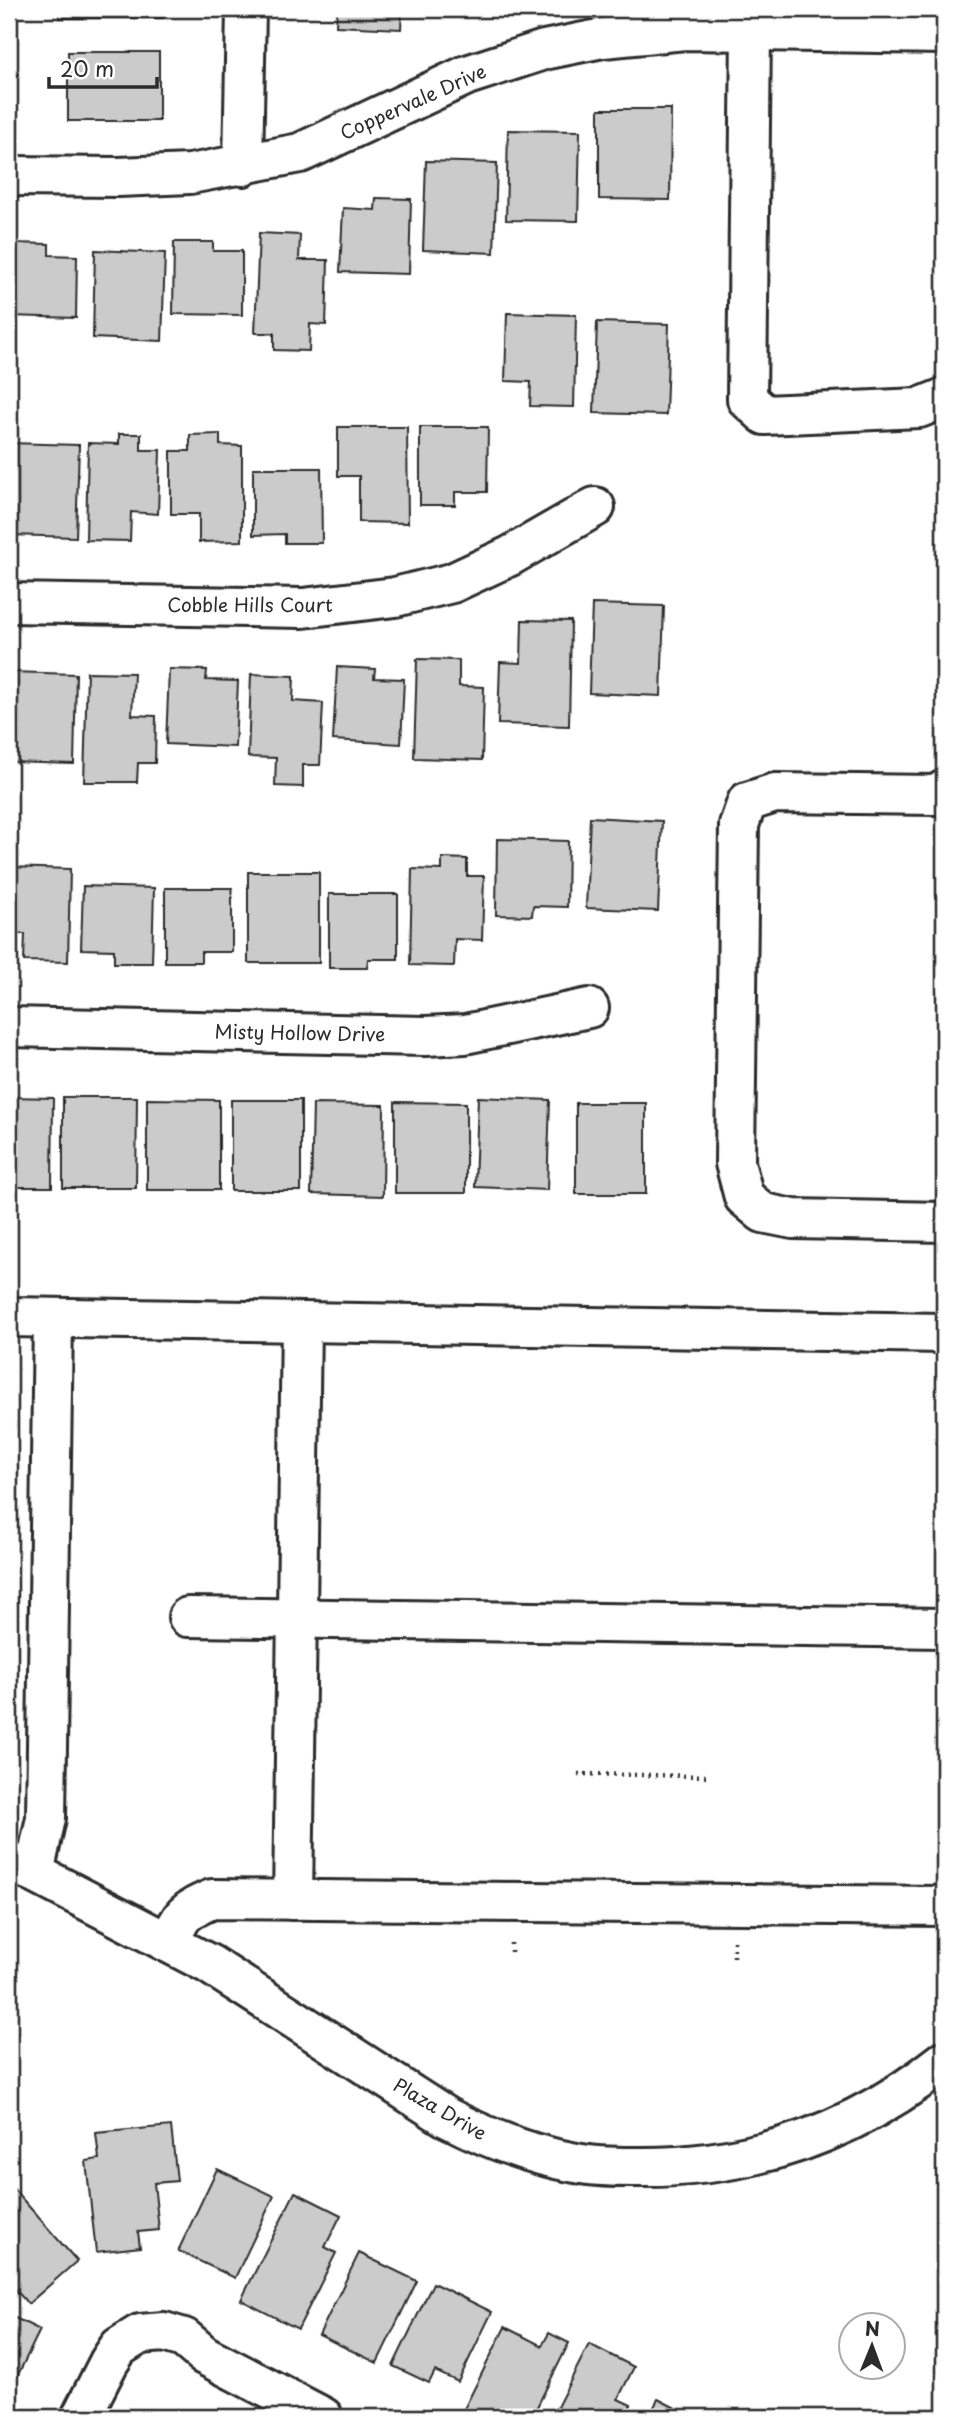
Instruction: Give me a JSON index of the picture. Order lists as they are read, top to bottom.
{
  "streets": {
    "street": [
      "Coppervale Drive",
      "Cobble Hills Court",
      "Misty Hollow Drive",
      "Plaza Drive"
    ]
  },
  "scale_bar": "20 m",
  "north": "top"
}
